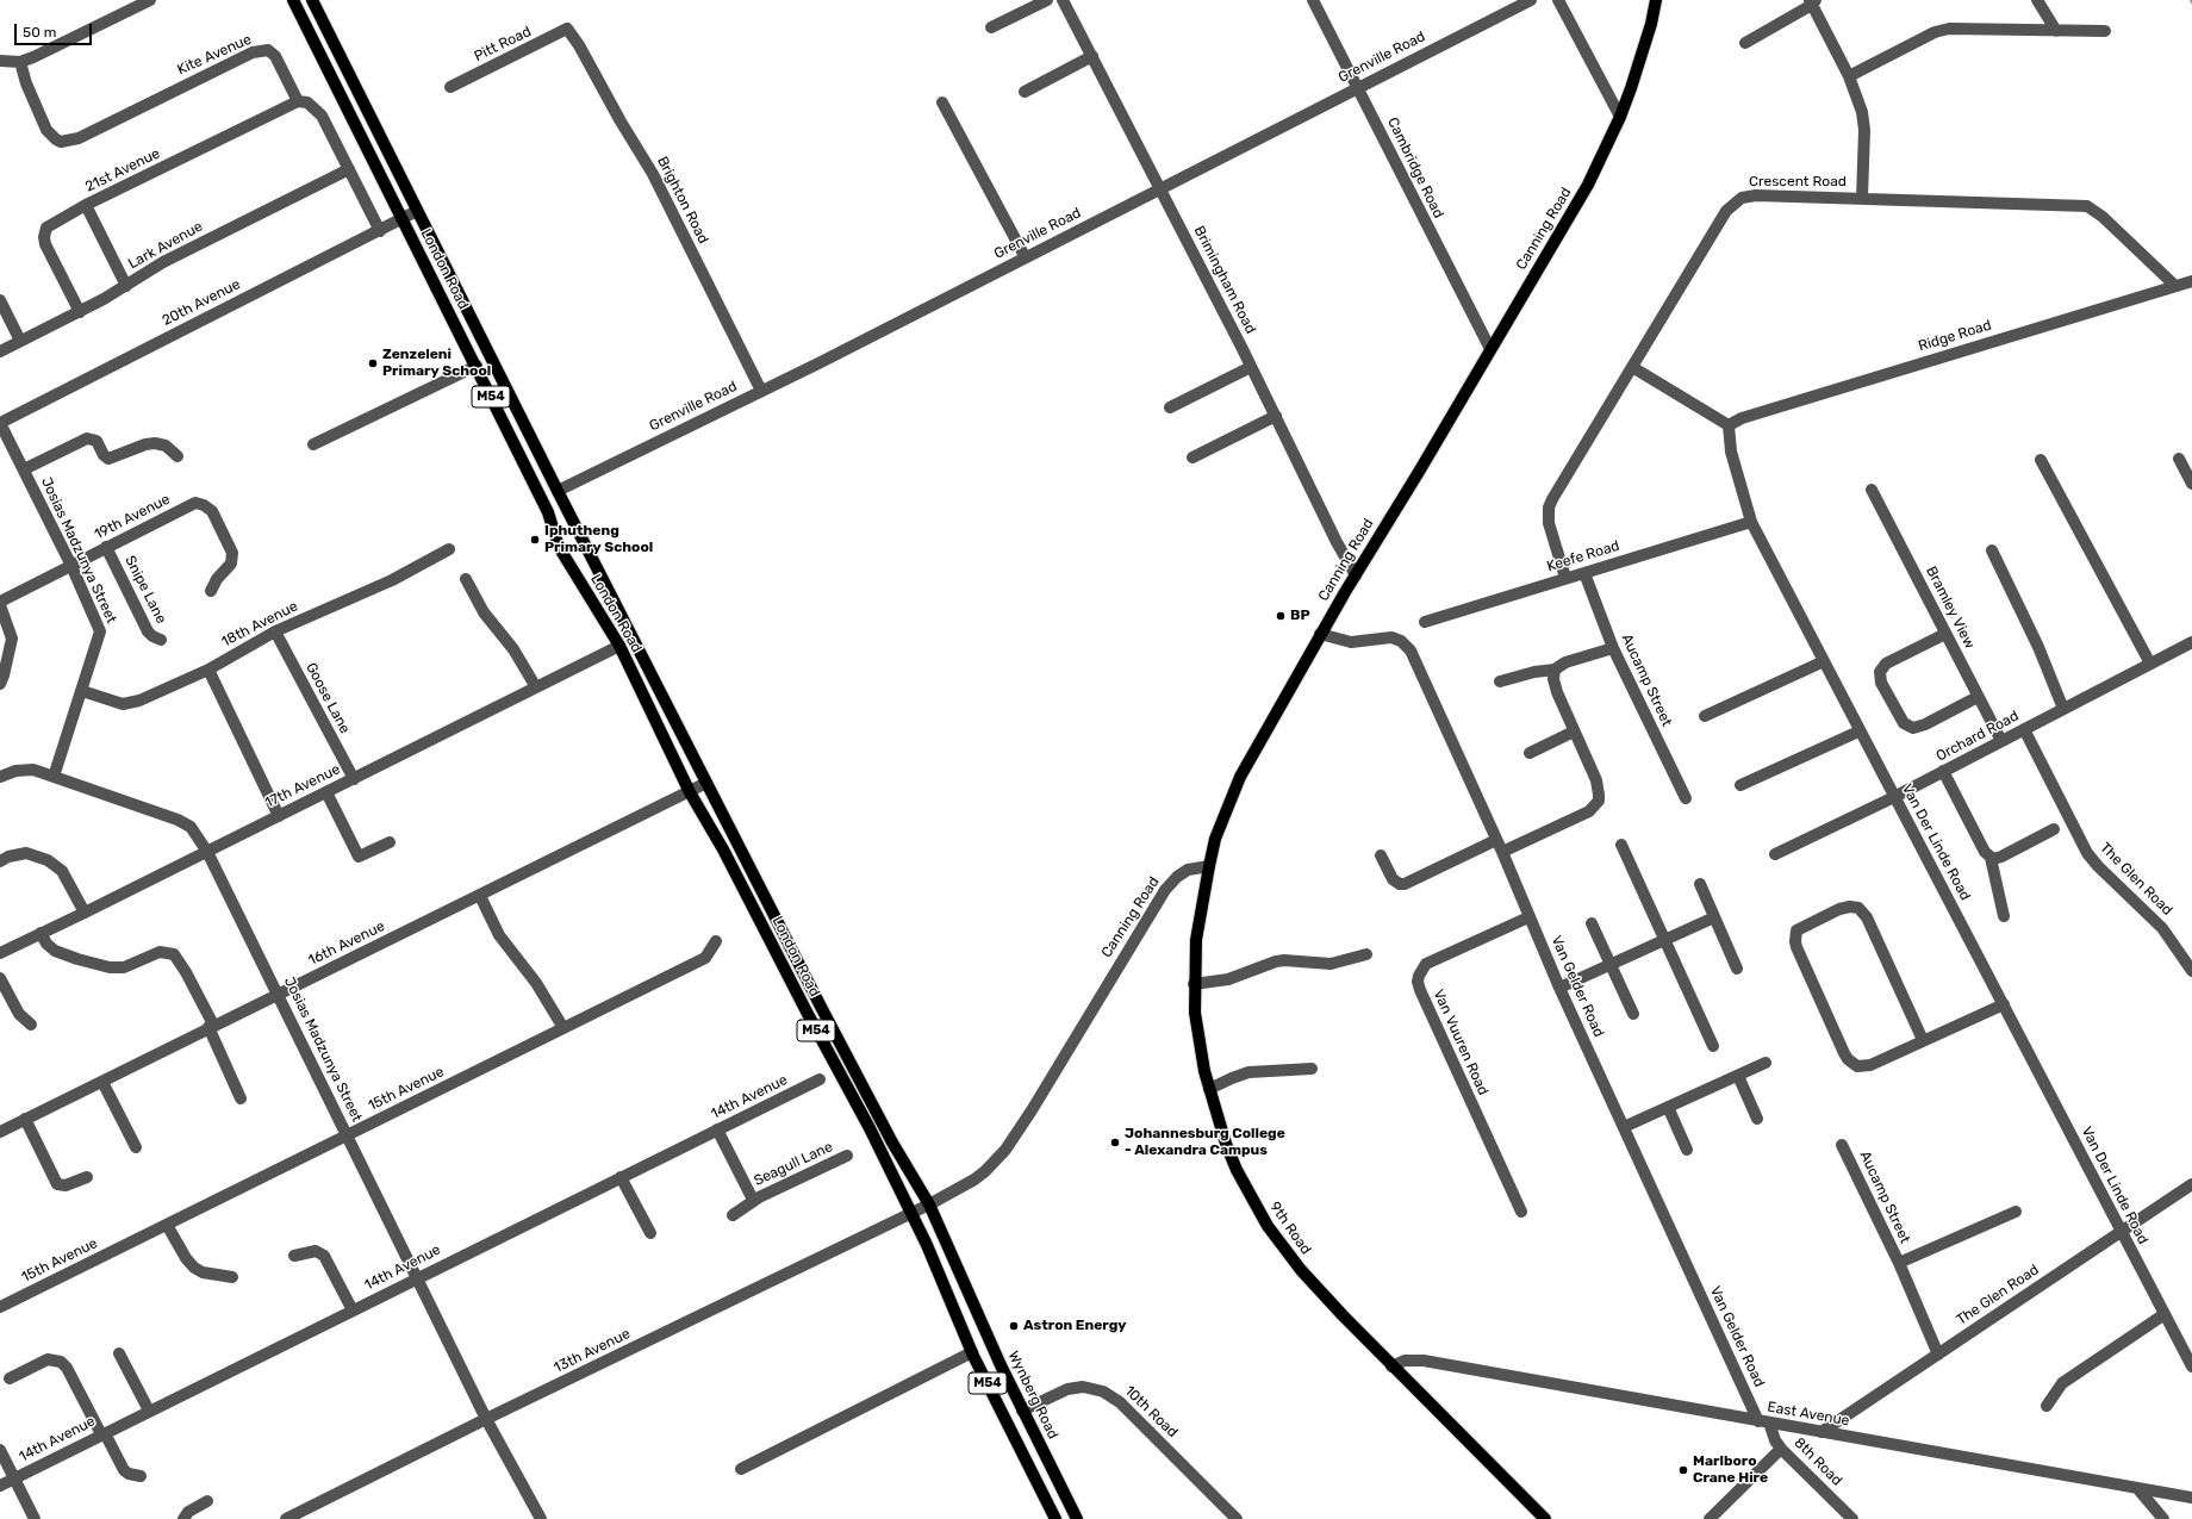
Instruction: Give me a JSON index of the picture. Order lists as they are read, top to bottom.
{
  "streets": {
    "main road": [
      "Canning Road",
      "London Road",
      "M54",
      "9th Road",
      "Wynberg Road"
    ],
    "street": [
      "Pitt Road",
      "Kite Avenue",
      "Grenville Road",
      "Cambridge Road",
      "21st Avenue",
      "Crescent Road",
      "Brighton Road",
      "Lark Avenue",
      "Brimingham Road",
      "20th Avenue",
      "Ridge Road",
      "19th Avenue",
      "Josias Madzunya Street",
      "Keefe Road",
      "Snipe Lane",
      "Bramley View",
      "18th Avenue",
      "Aucamp Street",
      "Goose Lane",
      "Orchard Road",
      "17th Avenue",
      "Van Der Linde Road",
      "The Glen Road",
      "16th Avenue",
      "Van Gelder Road",
      "Van Vuuren Road",
      "15th Avenue",
      "14th Avenue",
      "Seagull Lane",
      "13th Avenue",
      "10th Road",
      "East Avenue",
      "8th Road"
    ]
  },
  "crossings": [
    ["Pitt Road", "Brighton Road"],
    ["Kite Avenue", "21st Avenue"],
    ["Grenville Road", "Cambridge Road"],
    ["Grenville Road", "Brighton Road"],
    ["Grenville Road", "London Road"],
    ["Grenville Road", "Brimingham Road"],
    ["Cambridge Road", "Canning Road"],
    ["21st Avenue", "Lark Avenue"],
    ["Crescent Road", "Ridge Road"],
    ["Crescent Road", "Keefe Road"],
    ["Canning Road", "London Road"],
    ["Canning Road", "Brimingham Road"],
    ["Canning Road", "M54"],
    ["Canning Road", "Van Gelder Road"],
    ["Canning Road", "9th Road"],
    ["Canning Road", "13th Avenue"],
    ["Canning Road", "Wynberg Road"],
    ["London Road", "20th Avenue"],
    ["London Road", "M54"],
    ["London Road", "17th Avenue"],
    ["London Road", "16th Avenue"],
    ["London Road", "13th Avenue"],
    ["London Road", "Wynberg Road"],
    ["20th Avenue", "Josias Madzunya Street"],
    ["Ridge Road", "Van Der Linde Road"],
    ["M54", "13th Avenue"],
    ["19th Avenue", "Josias Madzunya Street"],
    ["19th Avenue", "Snipe Lane"],
    ["Josias Madzunya Street", "18th Avenue"],
    ["Josias Madzunya Street", "17th Avenue"],
    ["Josias Madzunya Street", "16th Avenue"],
    ["Josias Madzunya Street", "15th Avenue"],
    ["Josias Madzunya Street", "14th Avenue"],
    ["Josias Madzunya Street", "13th Avenue"],
    ["Keefe Road", "Aucamp Street"],
    ["Keefe Road", "Van Der Linde Road"],
    ["Bramley View", "Orchard Road"],
    ["18th Avenue", "Goose Lane"],
    ["Aucamp Street", "The Glen Road"],
    ["Goose Lane", "17th Avenue"],
    ["Orchard Road", "Van Der Linde Road"],
    ["Orchard Road", "The Glen Road"],
    ["Van Der Linde Road", "The Glen Road"],
    ["The Glen Road", "East Avenue"],
    ["Van Gelder Road", "Van Vuuren Road"],
    ["Van Gelder Road", "East Avenue"],
    ["Van Gelder Road", "8th Road"],
    ["14th Avenue", "Seagull Lane"],
    ["9th Road", "East Avenue"],
    ["Wynberg Road", "10th Road"],
    ["East Avenue", "8th Road"]
  ],
  "places": [
    "Zenzeleni Primary School",
    "Iphutheng Primary School",
    "BP",
    "Johannesburg College - Alexandra Campus",
    "Astron Energy",
    "Marlboro Crane Hire"
  ],
  "scale_bar": "50 m"
}
